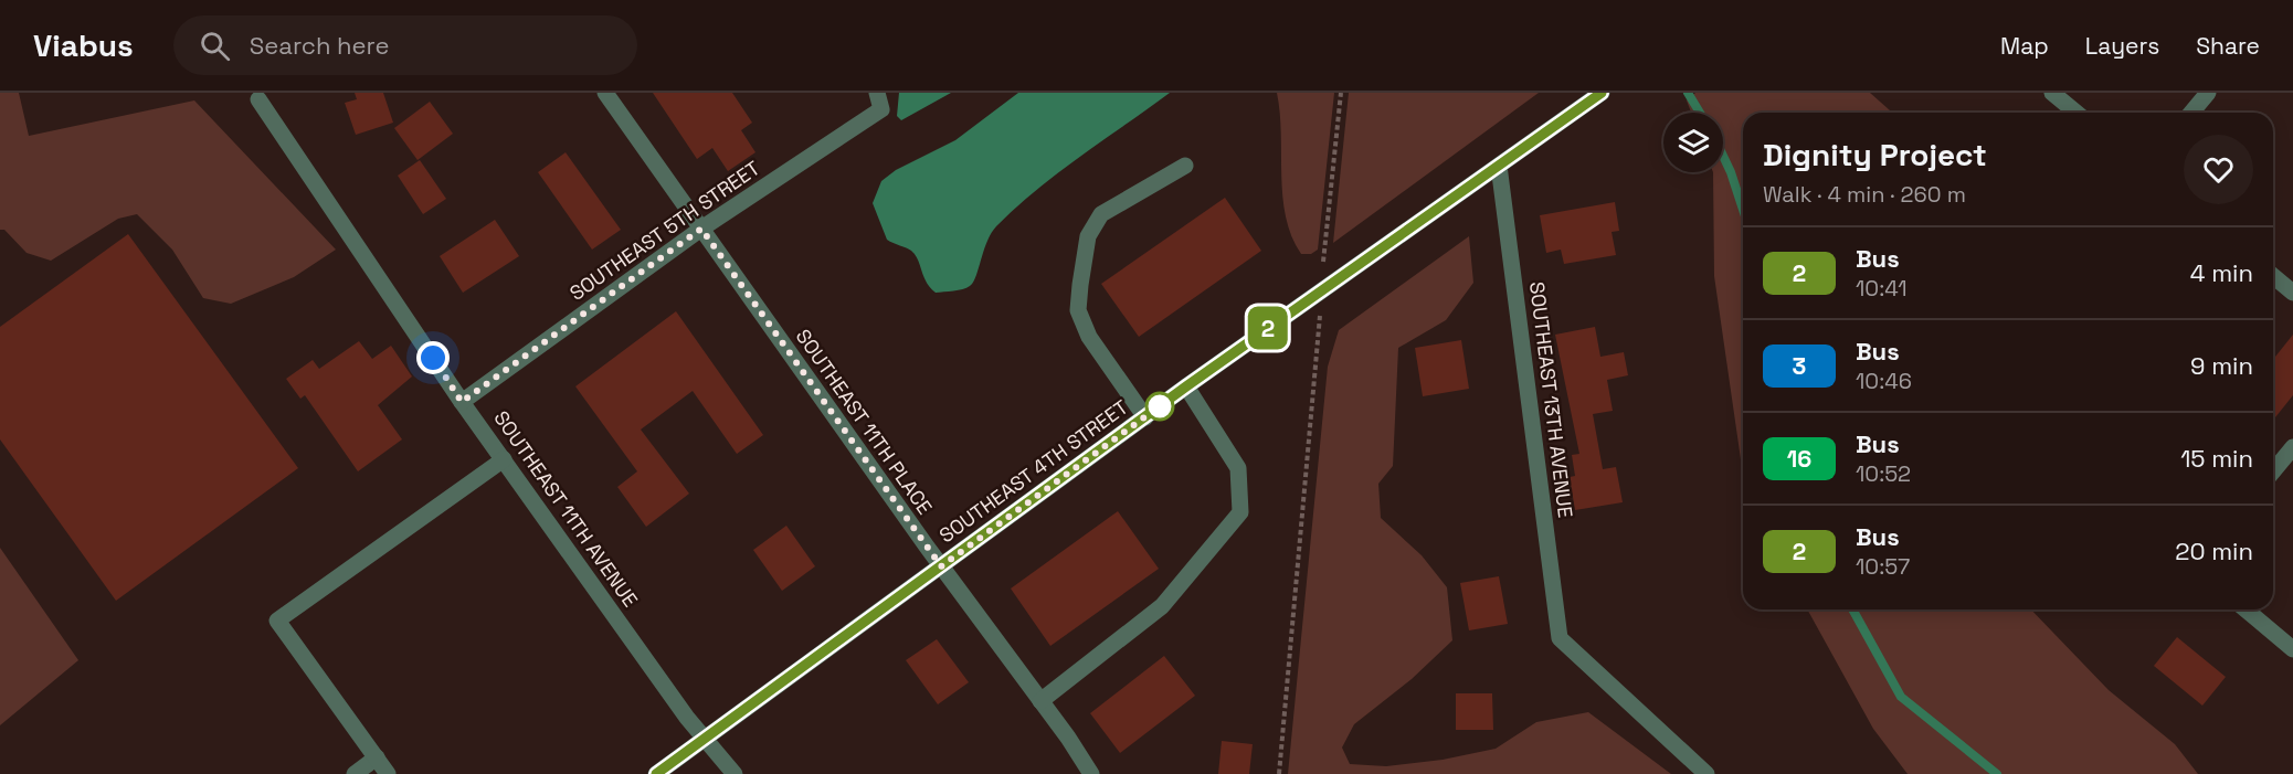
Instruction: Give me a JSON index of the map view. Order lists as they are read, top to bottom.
{
  "streets": {
    "street": [
      "SOUTHEAST 5TH STREET",
      "SOUTHEAST 13TH AVENUE",
      "SOUTHEAST 11TH PLACE",
      "SOUTHEAST 4TH STREET",
      "SOUTHEAST 11TH AVENUE"
    ]
  },
  "crossings": [
    ["SOUTHEAST 5TH STREET", "SOUTHEAST 11TH PLACE"],
    ["SOUTHEAST 5TH STREET", "SOUTHEAST 11TH AVENUE"],
    ["SOUTHEAST 13TH AVENUE", "SOUTHEAST 4TH STREET"],
    ["SOUTHEAST 11TH PLACE", "SOUTHEAST 4TH STREET"],
    ["SOUTHEAST 4TH STREET", "SOUTHEAST 11TH AVENUE"]
  ],
  "lines": ["bus line 2"],
  "page": {
    "header": "Viabus",
    "search": "Search here",
    "nav": ["Map", "Layers", "Share"],
    "on_map": "2",
    "heading": ["Dignity Project", "Walk · 4 min · 260 m"],
    "list": [
      {
        "mark": "2",
        "name": "Bus",
        "note": "10:41",
        "value": "4 min"
      },
      {
        "mark": "3",
        "name": "Bus",
        "note": "10:46",
        "value": "9 min"
      },
      {
        "mark": "16",
        "name": "Bus",
        "note": "10:52",
        "value": "15 min"
      },
      {
        "mark": "2",
        "name": "Bus",
        "note": "10:57",
        "value": "20 min"
      }
    ]
  }
}
